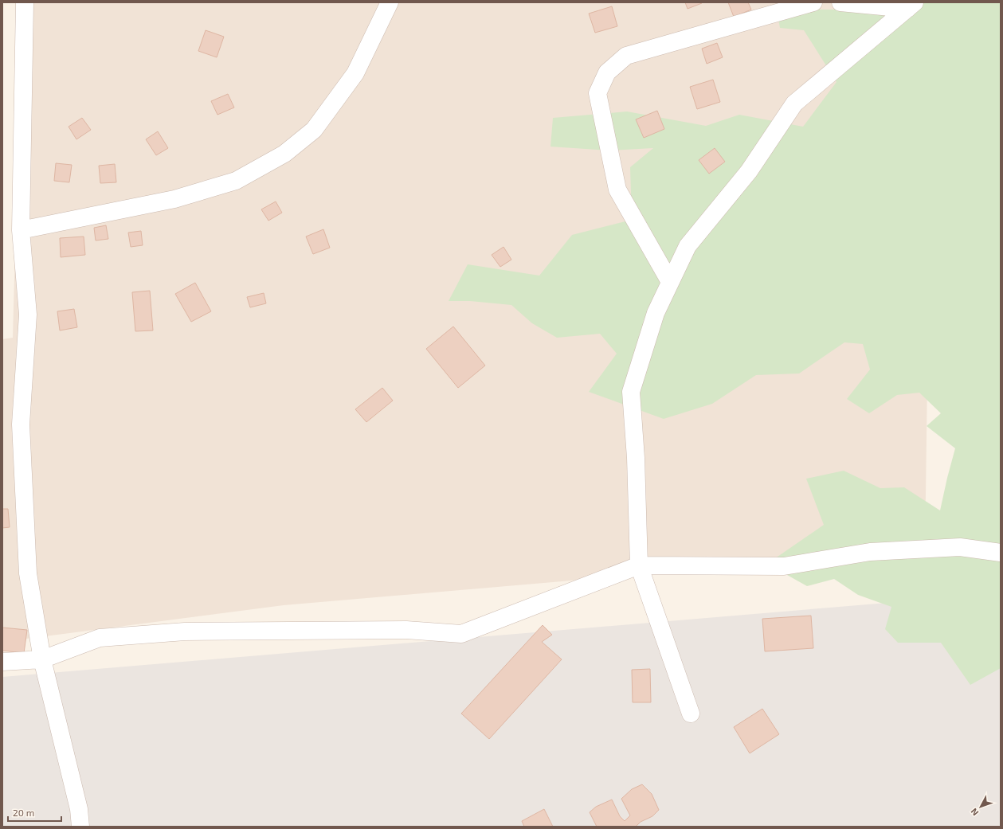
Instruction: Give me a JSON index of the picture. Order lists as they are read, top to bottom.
{
  "scale_bar": "20 m",
  "north": "bottom left"
}
